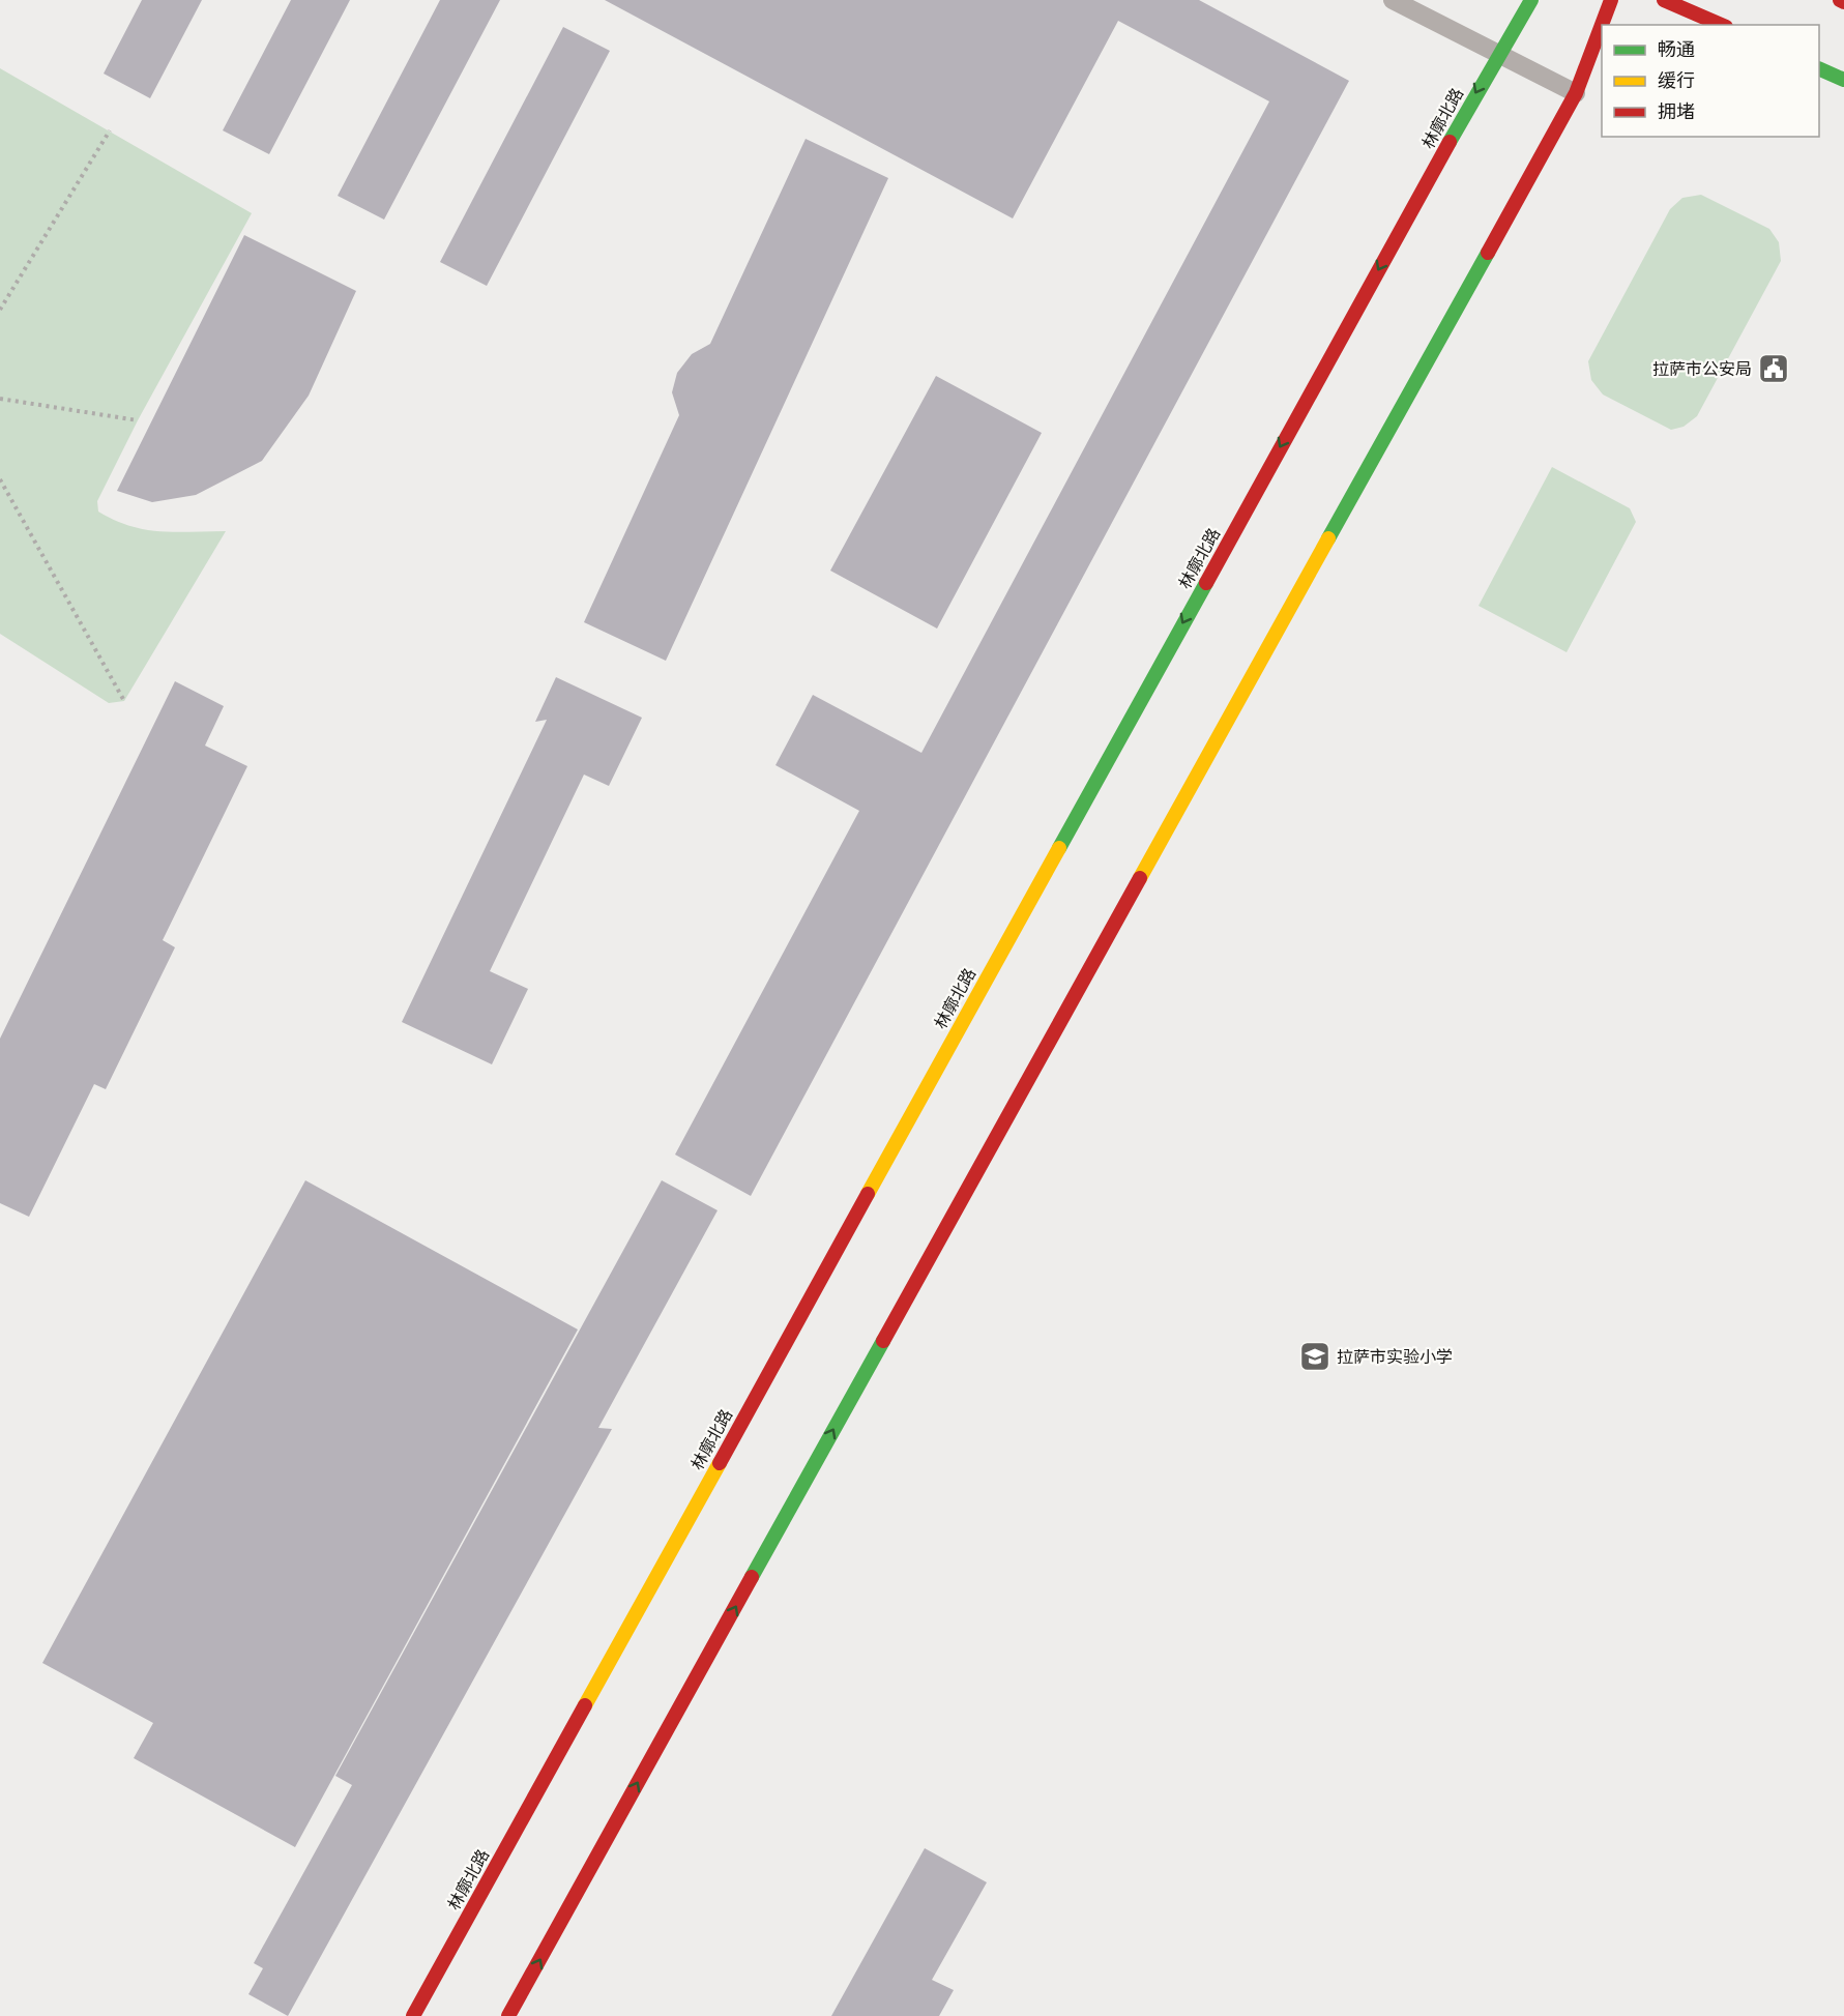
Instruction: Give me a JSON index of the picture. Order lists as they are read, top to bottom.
{
  "streets": {
    "main road": ["林廓北路"]
  },
  "places": {
    "public building": ["拉萨市公安局"],
    "school or university": ["拉萨市实验小学"]
  },
  "legend": ["畅通", "缓行", "拥堵"]
}
